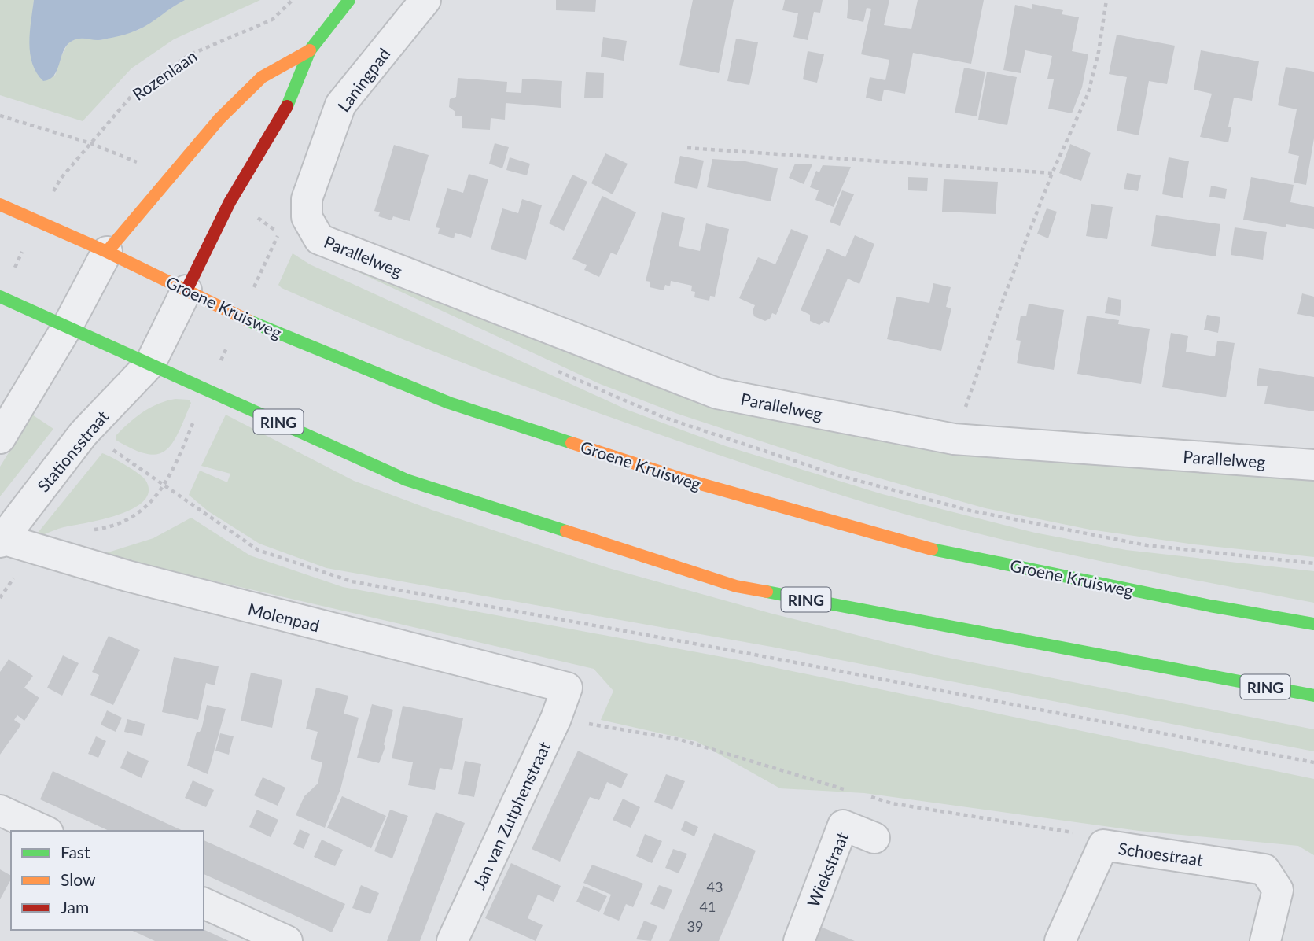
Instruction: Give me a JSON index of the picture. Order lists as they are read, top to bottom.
{
  "streets": {
    "main road": ["Groene Kruisweg", "RING"],
    "street": [
      "Laningpad",
      "Parallelweg",
      "Stationsstraat",
      "Molenpad",
      "Jan van Zutphenstraat",
      "Schoestraat",
      "Wiekstraat"
    ],
    "path": ["Rozenlaan"]
  },
  "crossings": [
    ["Laningpad", "Parallelweg"],
    ["Groene Kruisweg", "Stationsstraat"],
    ["RING", "Stationsstraat"],
    ["Stationsstraat", "Molenpad"],
    ["Molenpad", "Jan van Zutphenstraat"]
  ],
  "house_numbers": ["43", "41", "39"],
  "legend": ["Fast", "Slow", "Jam"]
}
